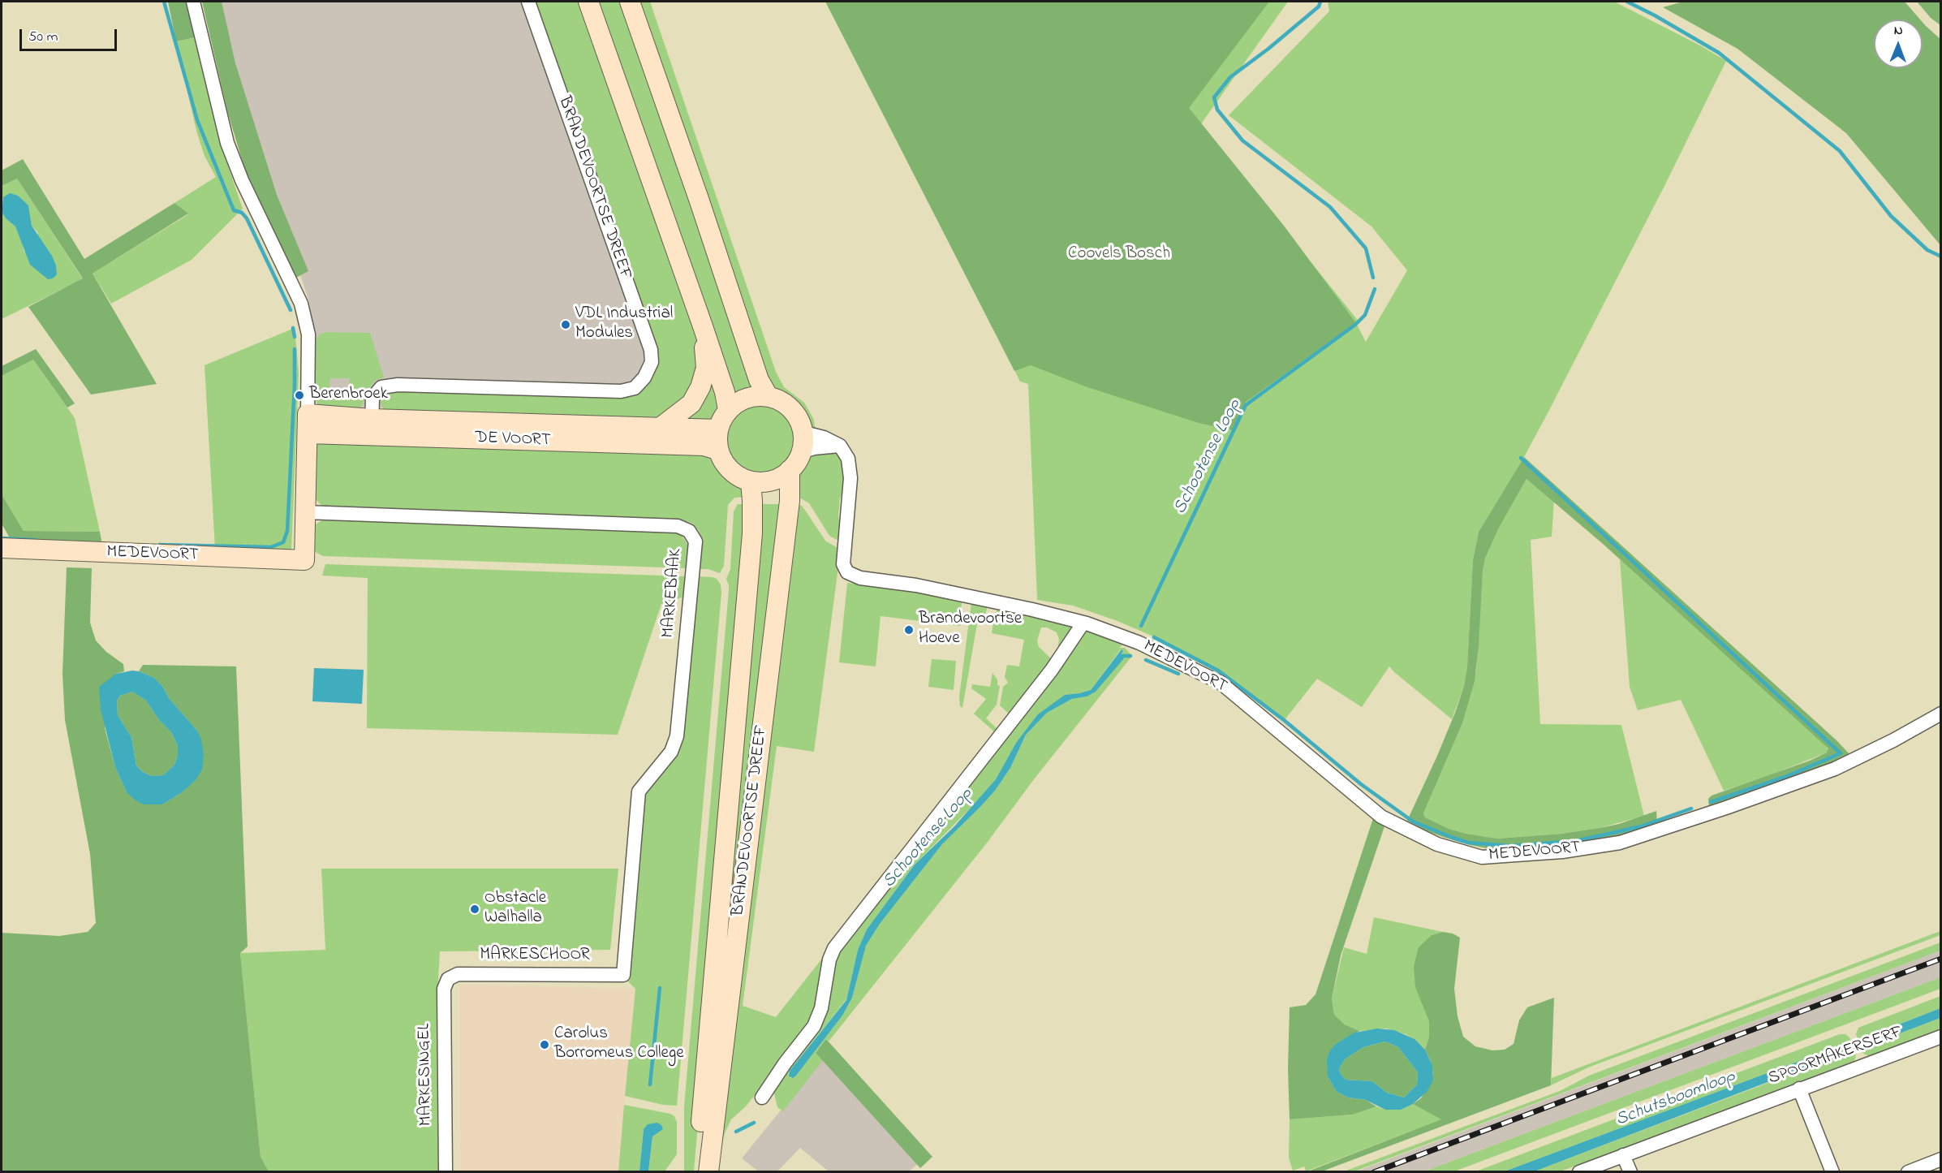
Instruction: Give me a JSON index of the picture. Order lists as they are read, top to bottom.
{
  "streets": {
    "main road": ["BRANDEVOORTSE DREEF", "DE VOORT", "MEDEVOORT"],
    "street": [
      "MARKEBAAK",
      "MARKESCHOOR",
      "SPOORMAKERSERF",
      "MARKESINGEL"
    ]
  },
  "crossings": [
    ["BRANDEVOORTSE DREEF", "DE VOORT"],
    ["MEDEVOORT", "MARKEBAAK"],
    ["MARKEBAAK", "MARKESCHOOR"],
    ["MARKESCHOOR", "MARKESINGEL"]
  ],
  "water": ["Schootense Loop", "Schutsboomloop"],
  "parks": ["Coovels Bosch"],
  "places": [
    "VDL Industrial Modules",
    "Berenbroek",
    "Brandevoortse Hoeve",
    "Obstacle Walhalla",
    "Carolus Borromeus College"
  ],
  "scale_bar": "50 m",
  "north": "top"
}
